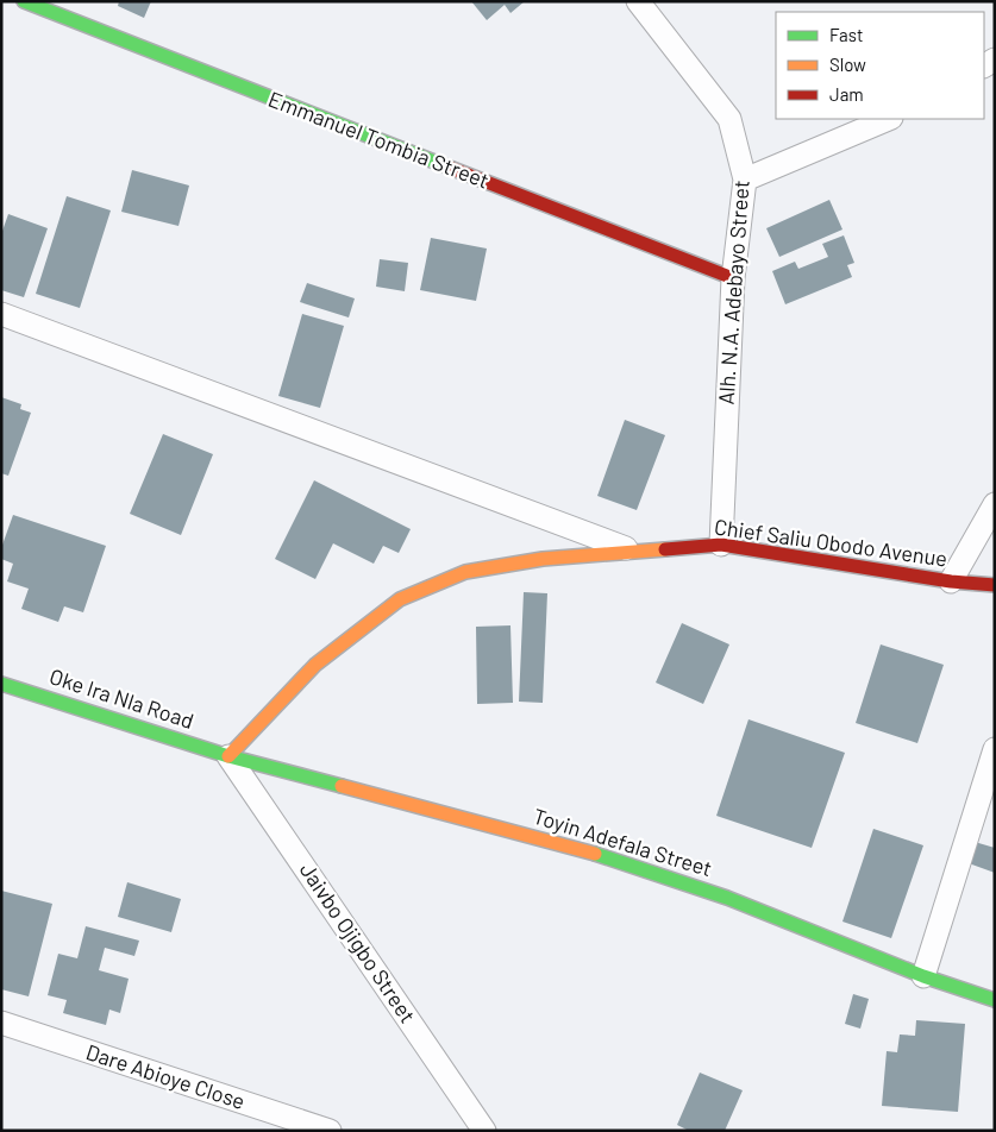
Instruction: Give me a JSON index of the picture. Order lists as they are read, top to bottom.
{
  "streets": {
    "street": [
      "Emmanuel Tombia Street",
      "Alh. N.A. Adebayo Street",
      "Chief Saliu Obodo Avenue",
      "Oke Ira Nla Road",
      "Toyin Adefala Street",
      "Jaivbo Ojigbo Street",
      "Dare Abioye Close"
    ]
  },
  "crossings": [
    ["Emmanuel Tombia Street", "Alh. N.A. Adebayo Street"],
    ["Alh. N.A. Adebayo Street", "Chief Saliu Obodo Avenue"],
    ["Chief Saliu Obodo Avenue", "Oke Ira Nla Road"],
    ["Chief Saliu Obodo Avenue", "Toyin Adefala Street"],
    ["Chief Saliu Obodo Avenue", "Jaivbo Ojigbo Street"],
    ["Oke Ira Nla Road", "Toyin Adefala Street"],
    ["Oke Ira Nla Road", "Jaivbo Ojigbo Street"],
    ["Toyin Adefala Street", "Jaivbo Ojigbo Street"]
  ],
  "legend": ["Fast", "Slow", "Jam"]
}
